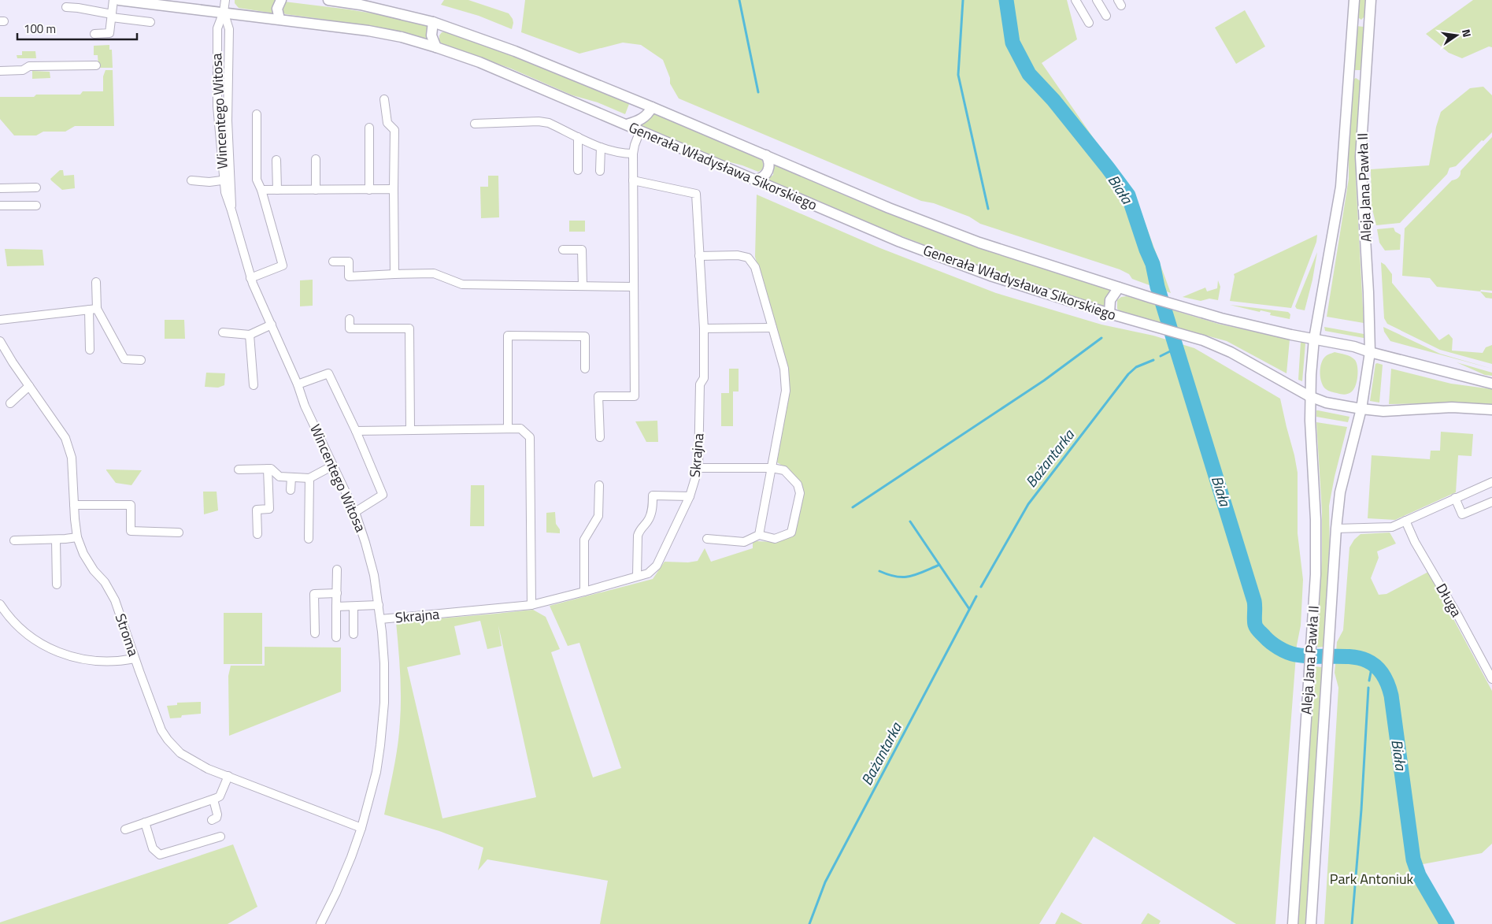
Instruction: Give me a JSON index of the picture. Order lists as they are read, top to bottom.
{
  "streets": {
    "main road": ["Generała Władysława Sikorskiego", "Aleja Jana Pawła II"],
    "street": [
      "Wincentego Witosa",
      "Skrajna",
      "Długa",
      "Stroma"
    ]
  },
  "crossings": [
    ["Wincentego Witosa", "Generała Władysława Sikorskiego"],
    ["Wincentego Witosa", "Skrajna"],
    ["Wincentego Witosa", "Stroma"],
    ["Generała Władysława Sikorskiego", "Aleja Jana Pawła II"]
  ],
  "water": ["Biała", "Bażantarka"],
  "parks": ["Park Antoniuk"],
  "scale_bar": "100 m",
  "north": "right"
}
